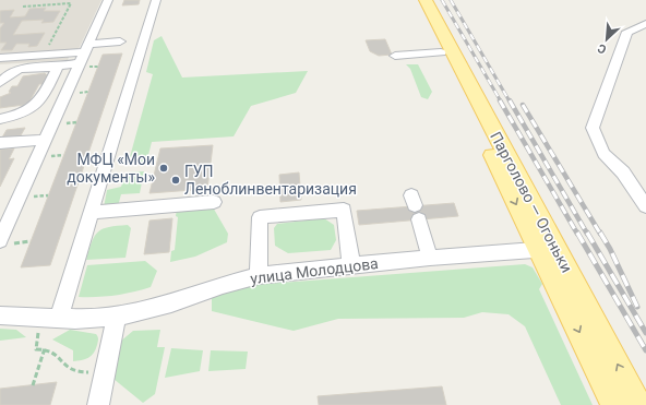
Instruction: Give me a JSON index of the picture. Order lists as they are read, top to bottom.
{
  "streets": {
    "main road": ["Парголово — Огоньки"],
    "street": ["улица Молодцова"]
  },
  "crossings": [
    ["Парголово — Огоньки", "улица Молодцова"]
  ],
  "places": ["МФЦ «Мои документы»", "ГУП Леноблинвентаризация"],
  "north": "bottom left"
}
